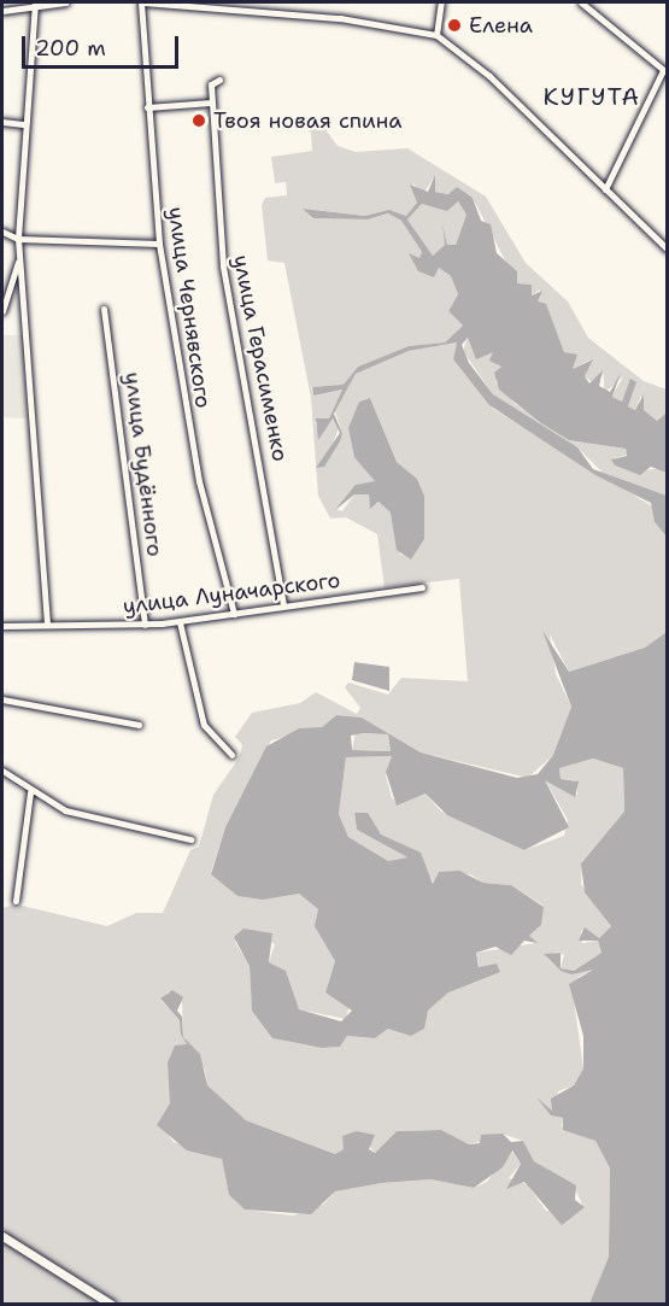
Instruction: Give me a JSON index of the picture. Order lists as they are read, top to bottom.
{
  "streets": {
    "street": [
      "улица Чернявского",
      "улица Герасименко",
      "улица Будённого",
      "улица Луначарского"
    ]
  },
  "crossings": [
    ["улица Чернявского", "улица Луначарского"],
    ["улица Герасименко", "улица Луначарского"],
    ["улица Будённого", "улица Луначарского"]
  ],
  "districts": ["КУГУТА"],
  "places": ["Елена", "Твоя новая спина"],
  "scale_bar": "200 m"
}
